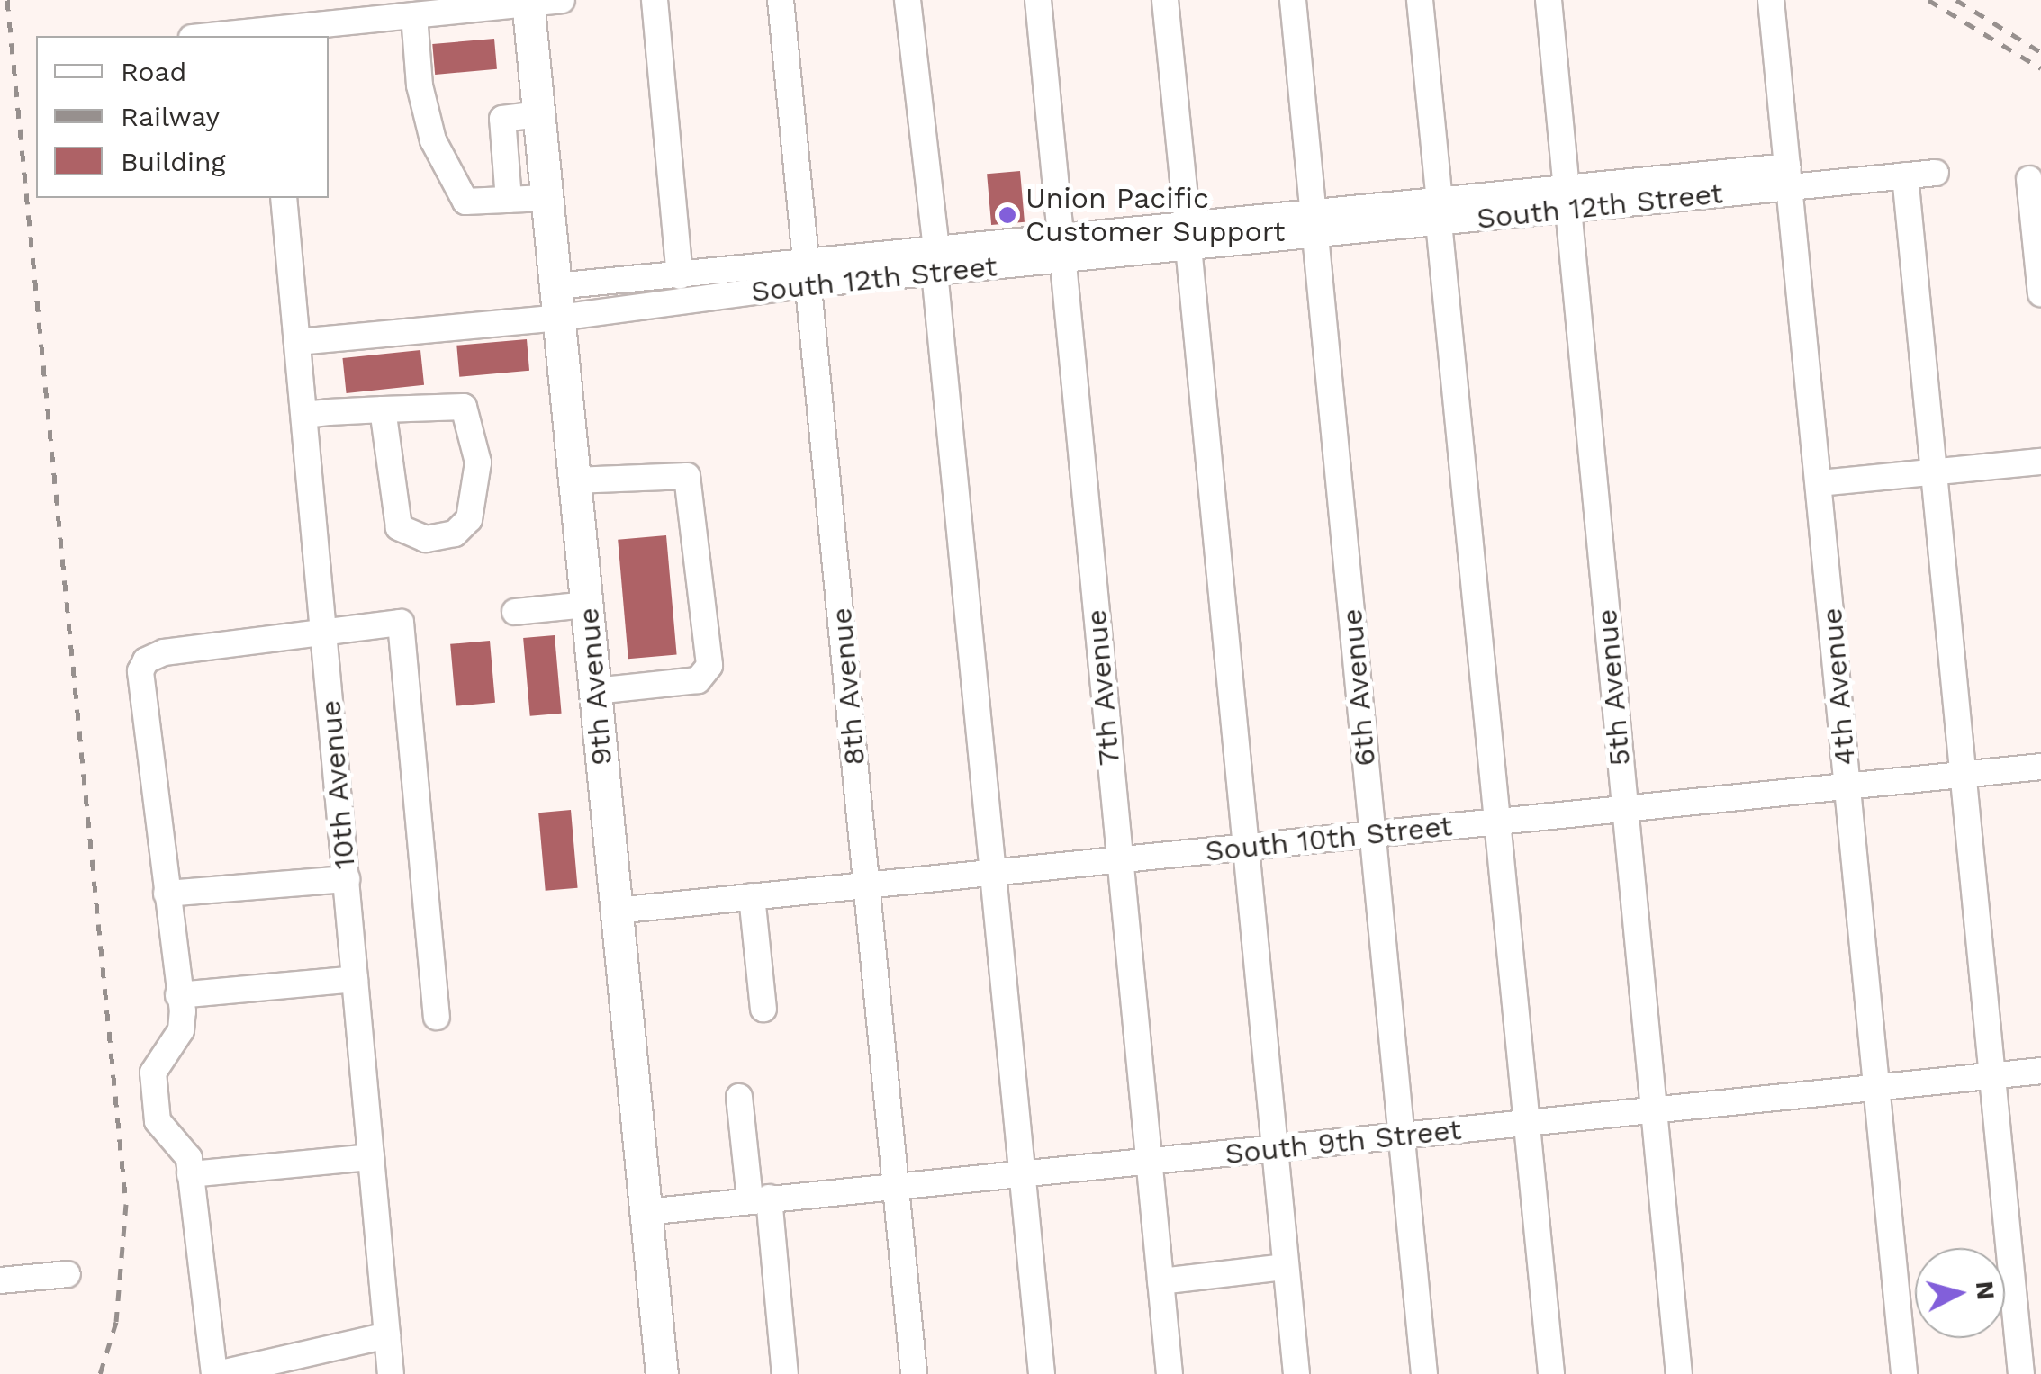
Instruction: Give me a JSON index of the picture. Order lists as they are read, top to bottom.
{
  "streets": {
    "main road": ["9th Avenue"],
    "street": [
      "South 12th Street",
      "8th Avenue",
      "4th Avenue",
      "7th Avenue",
      "6th Avenue",
      "5th Avenue",
      "10th Avenue",
      "South 10th Street",
      "South 9th Street"
    ]
  },
  "crossings": [
    ["South 12th Street", "9th Avenue"],
    ["South 12th Street", "8th Avenue"],
    ["South 12th Street", "4th Avenue"],
    ["South 12th Street", "7th Avenue"],
    ["South 12th Street", "6th Avenue"],
    ["South 12th Street", "5th Avenue"],
    ["South 12th Street", "10th Avenue"],
    ["9th Avenue", "South 10th Street"],
    ["9th Avenue", "South 9th Street"],
    ["8th Avenue", "South 10th Street"],
    ["8th Avenue", "South 9th Street"],
    ["4th Avenue", "South 10th Street"],
    ["4th Avenue", "South 9th Street"],
    ["7th Avenue", "South 10th Street"],
    ["7th Avenue", "South 9th Street"],
    ["6th Avenue", "South 10th Street"],
    ["6th Avenue", "South 9th Street"],
    ["5th Avenue", "South 10th Street"],
    ["5th Avenue", "South 9th Street"]
  ],
  "places": ["Union Pacific Customer Support"],
  "legend": ["Road", "Railway", "Building"],
  "north": "right"
}
